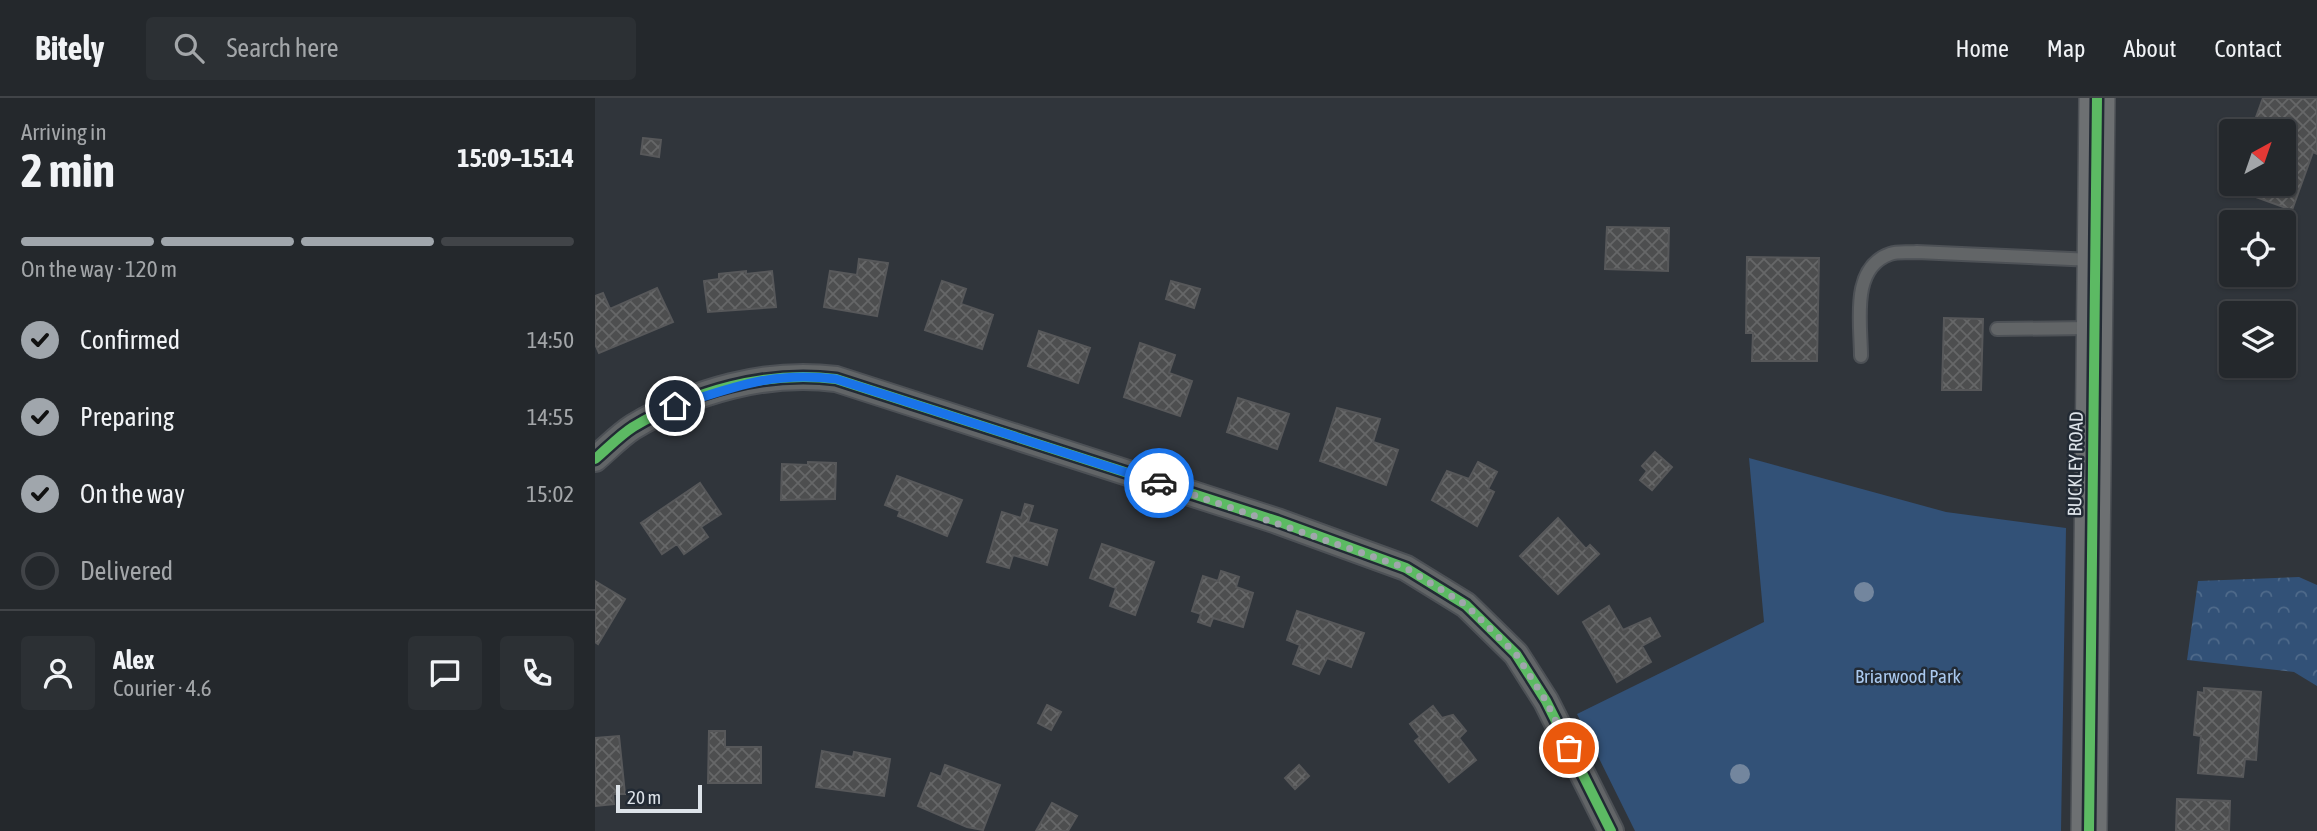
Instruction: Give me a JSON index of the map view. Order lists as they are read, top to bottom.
{
  "streets": {
    "street": ["BUCKLEY ROAD"]
  },
  "parks": ["Briarwood Park"],
  "scale_bar": "20 m",
  "north": "top right",
  "page": {
    "header": "Bitely",
    "search": "Search here",
    "nav": [
      "Home",
      "Map",
      "About",
      "Contact"
    ],
    "heading": ["2 min", "Arriving in", "15:09–15:14"],
    "panel": ["Alex", "Courier · 4.6"],
    "bar": "On the way · 120 m",
    "list": [
      ["Confirmed", "14:50"],
      ["Preparing", "14:55"],
      ["On the way", "15:02"],
      "Delivered"
    ],
    "scale": "20 m"
  }
}
